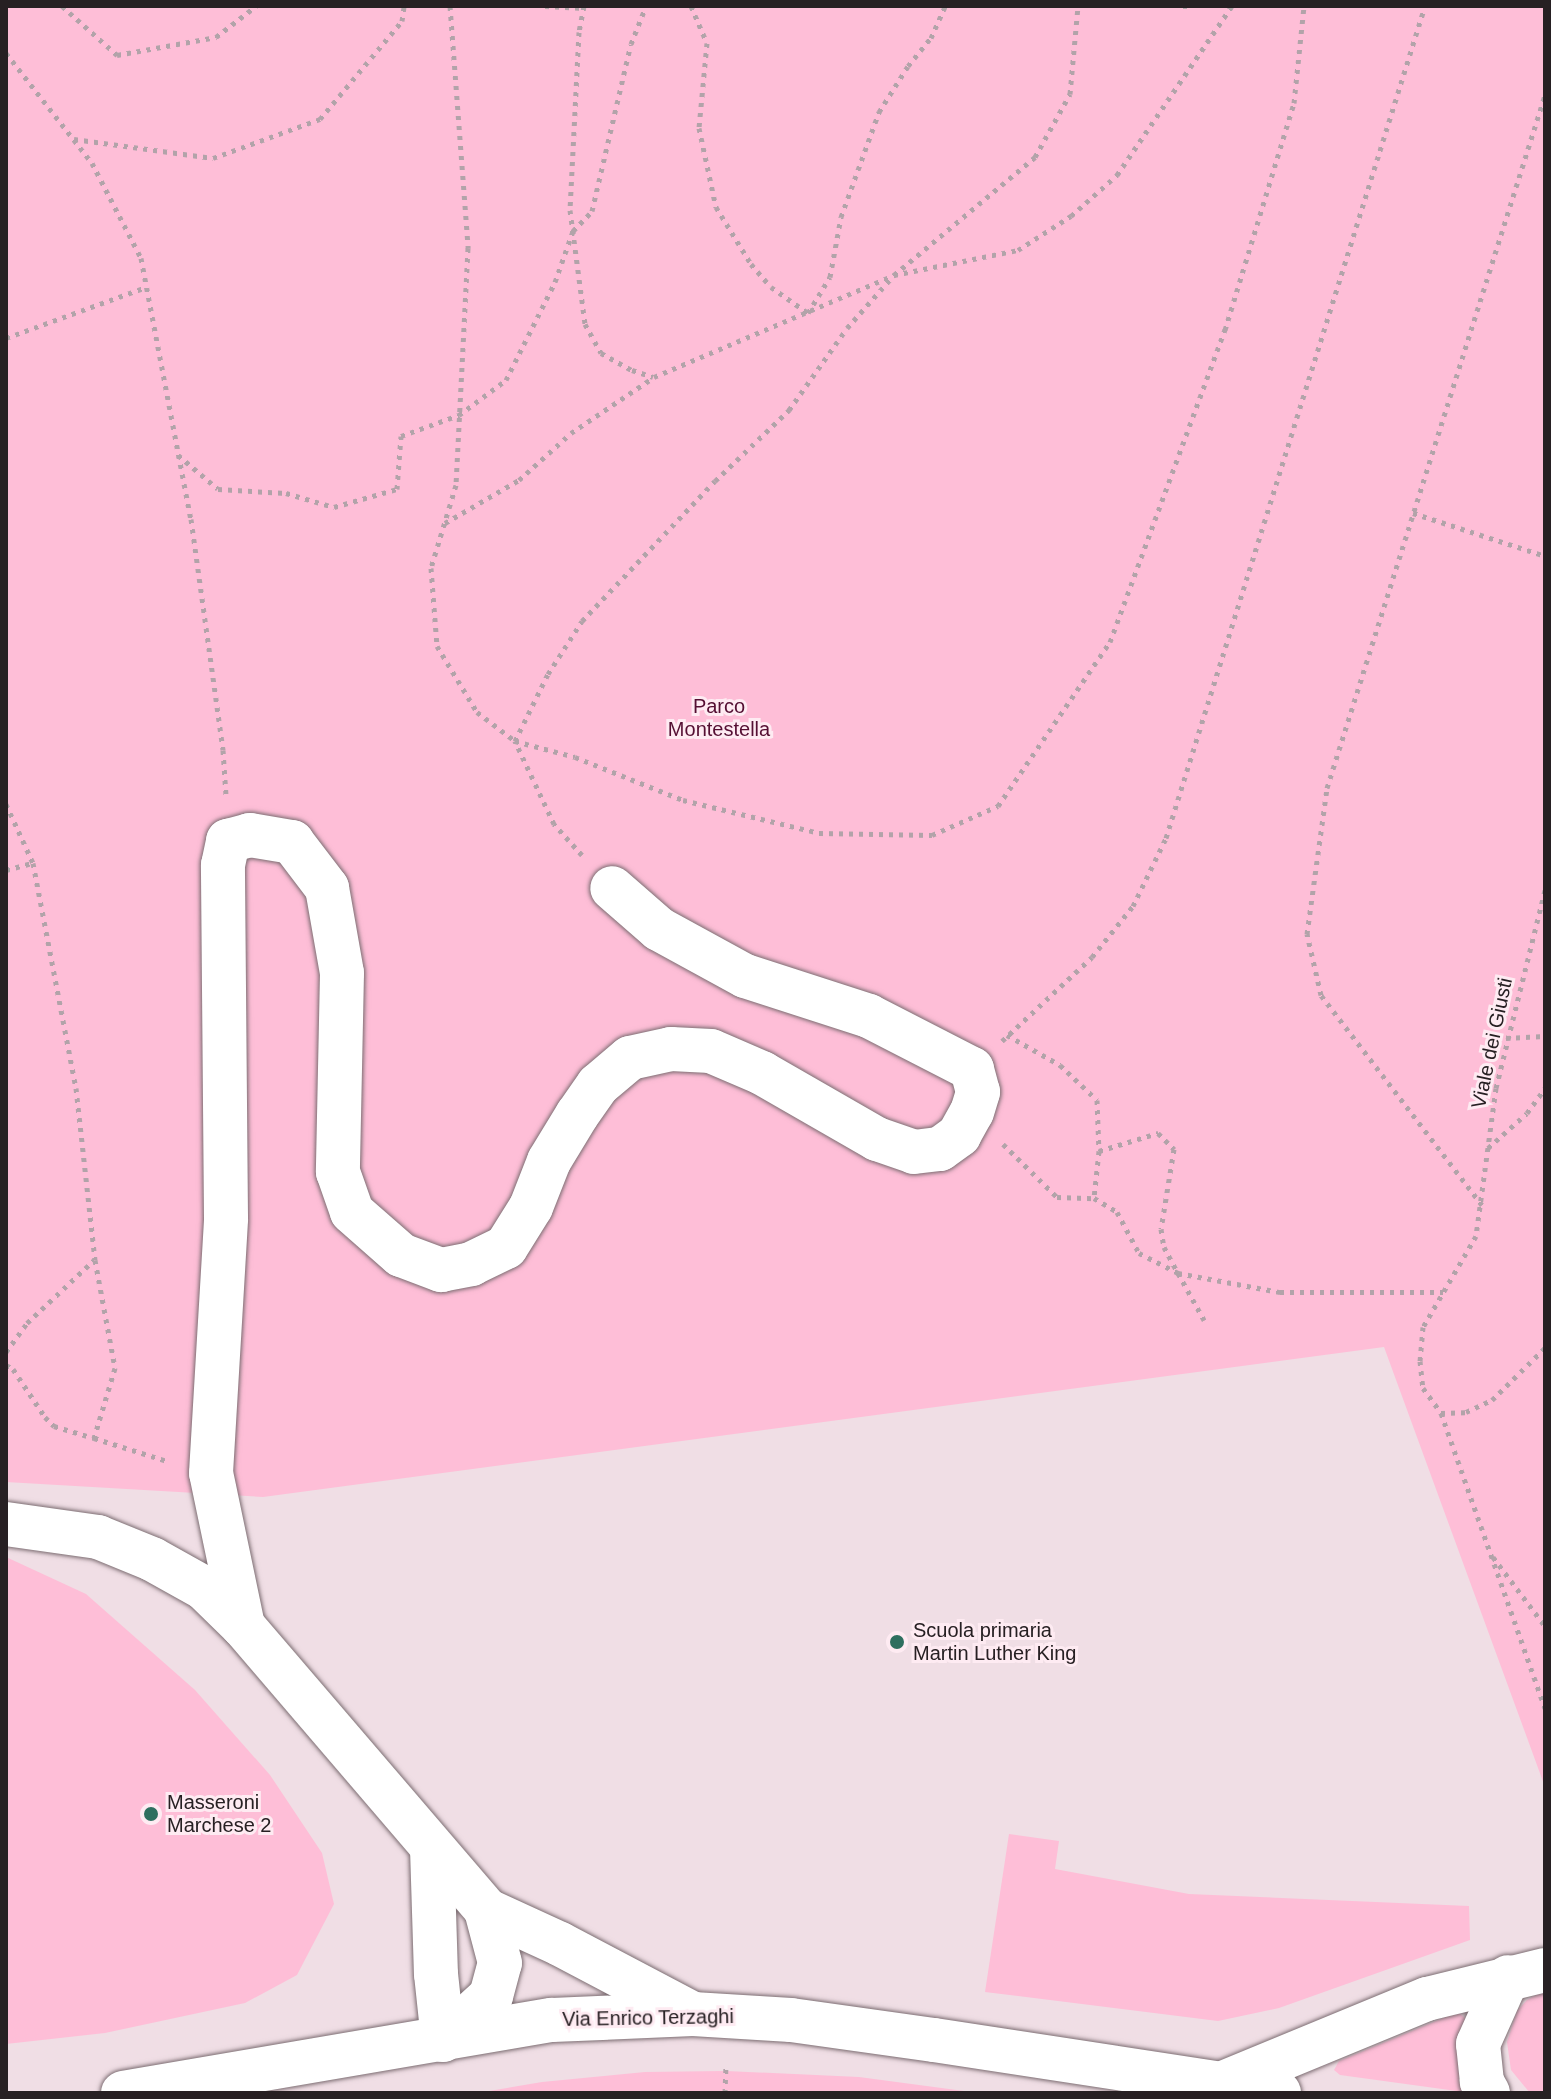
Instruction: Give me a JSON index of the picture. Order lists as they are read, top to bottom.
{
  "streets": {
    "street": ["Via Enrico Terzaghi"],
    "path": ["Viale dei Giusti"]
  },
  "parks": ["Parco Montestella"],
  "places": ["Scuola primaria Martin Luther King", "Masseroni Marchese 2"]
}
